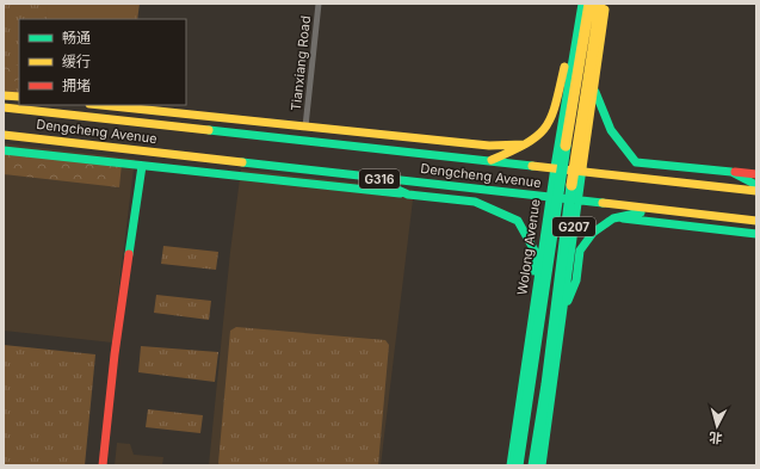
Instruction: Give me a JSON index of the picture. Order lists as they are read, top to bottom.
{
  "streets": {
    "main road": [
      "Dengcheng Avenue",
      "G316",
      "G207",
      "Wolong Avenue"
    ],
    "street": ["Tianxiang Road"]
  },
  "crossings": [
    ["Dengcheng Avenue", "G207"],
    ["Dengcheng Avenue", "Wolong Avenue"]
  ],
  "legend": ["畅通", "缓行", "拥堵"],
  "north": "bottom"
}
